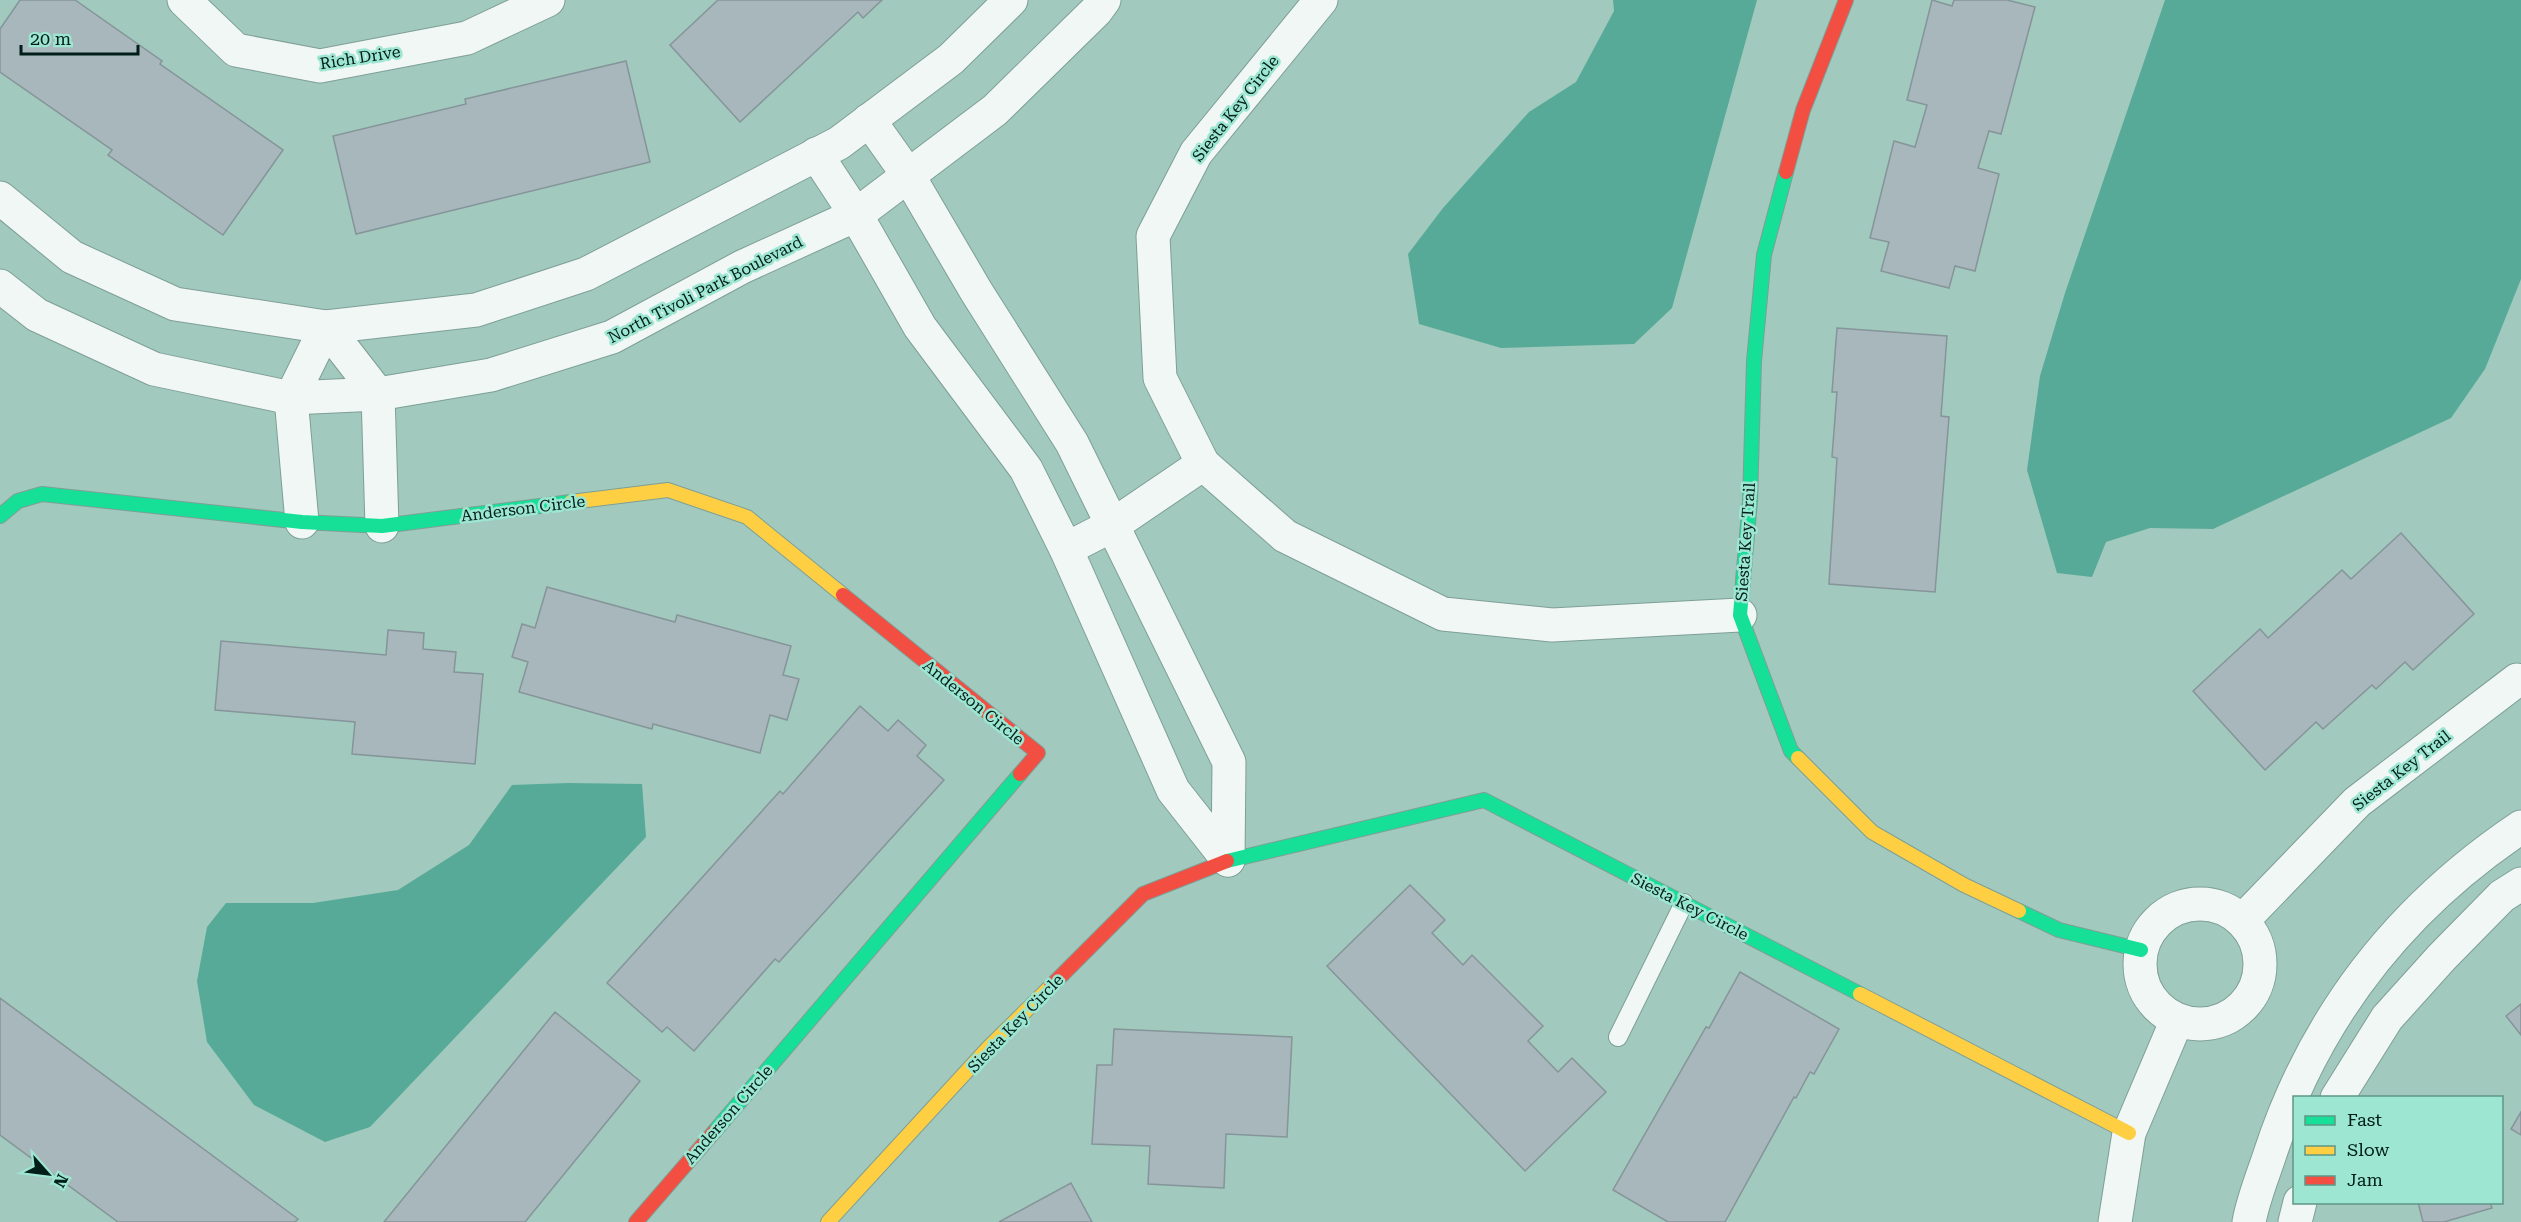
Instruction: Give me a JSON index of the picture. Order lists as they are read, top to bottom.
{
  "streets": {
    "street": [
      "Rich Drive",
      "Siesta Key Circle",
      "North Tivoli Park Boulevard",
      "Anderson Circle",
      "Siesta Key Trail"
    ]
  },
  "crossings": [
    ["Siesta Key Circle", "Siesta Key Trail"]
  ],
  "legend": ["Fast", "Slow", "Jam"],
  "scale_bar": "20 m",
  "north": "bottom right"
}
